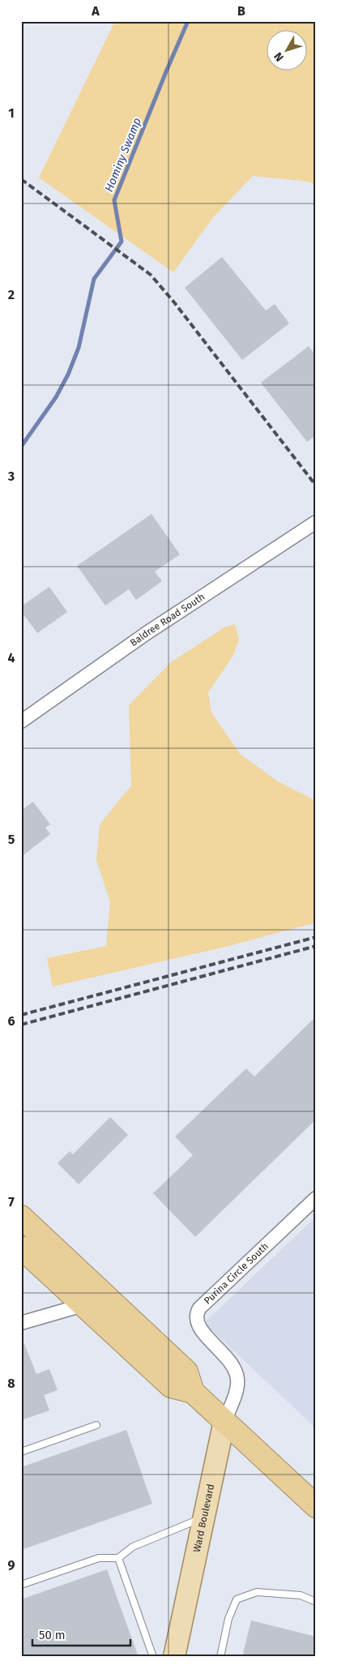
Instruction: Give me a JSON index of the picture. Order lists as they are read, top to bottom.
{
  "streets": {
    "main road": ["Ward Boulevard"],
    "street": ["Baldree Road South", "Purina Circle South"]
  },
  "crossings": [
    ["Purina Circle South", "Ward Boulevard"]
  ],
  "water": ["Hominy Swamp"],
  "scale_bar": "50 m",
  "north": "bottom left",
  "grid": {
    "columns": ["A", "B"],
    "rows": [
      "1",
      "2",
      "3",
      "4",
      "5",
      "6",
      "7",
      "8",
      "9"
    ]
  }
}
